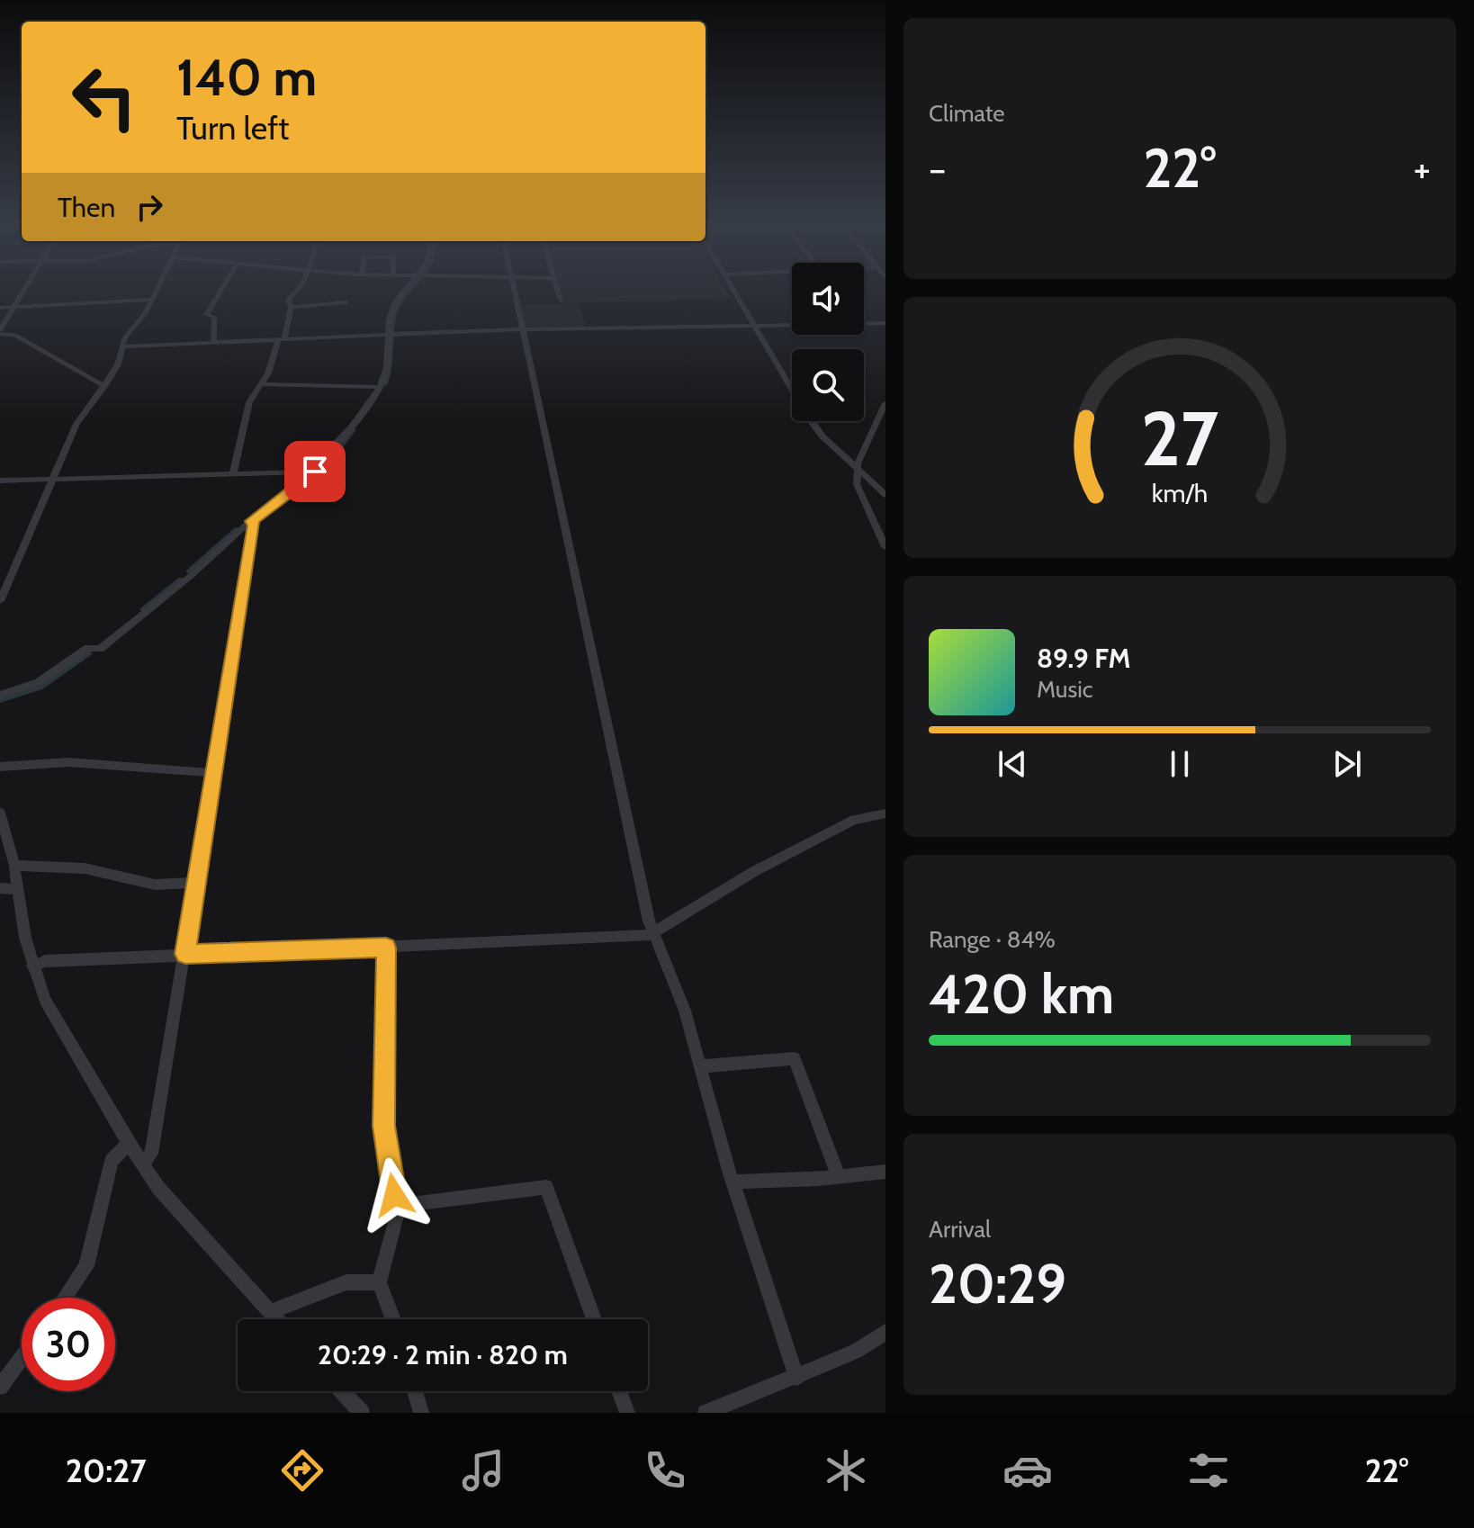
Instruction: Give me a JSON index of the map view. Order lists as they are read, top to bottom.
{
  "page": {
    "tile": [
      "Climate",
      ["Range · 84%", "420 km"],
      ["Arrival", "20:29"]
    ],
    "turn": ["140 m", "Turn left"],
    "heat": ["−", "22°", "+"],
    "then": "Then",
    "song": ["89.9 FM", "Music"],
    "limit": "30",
    "trip": "20:29 · 2 min · 820 m",
    "tabs": ["20:27", "22°"],
    "gauge": ["27", "km/h"]
  }
}
